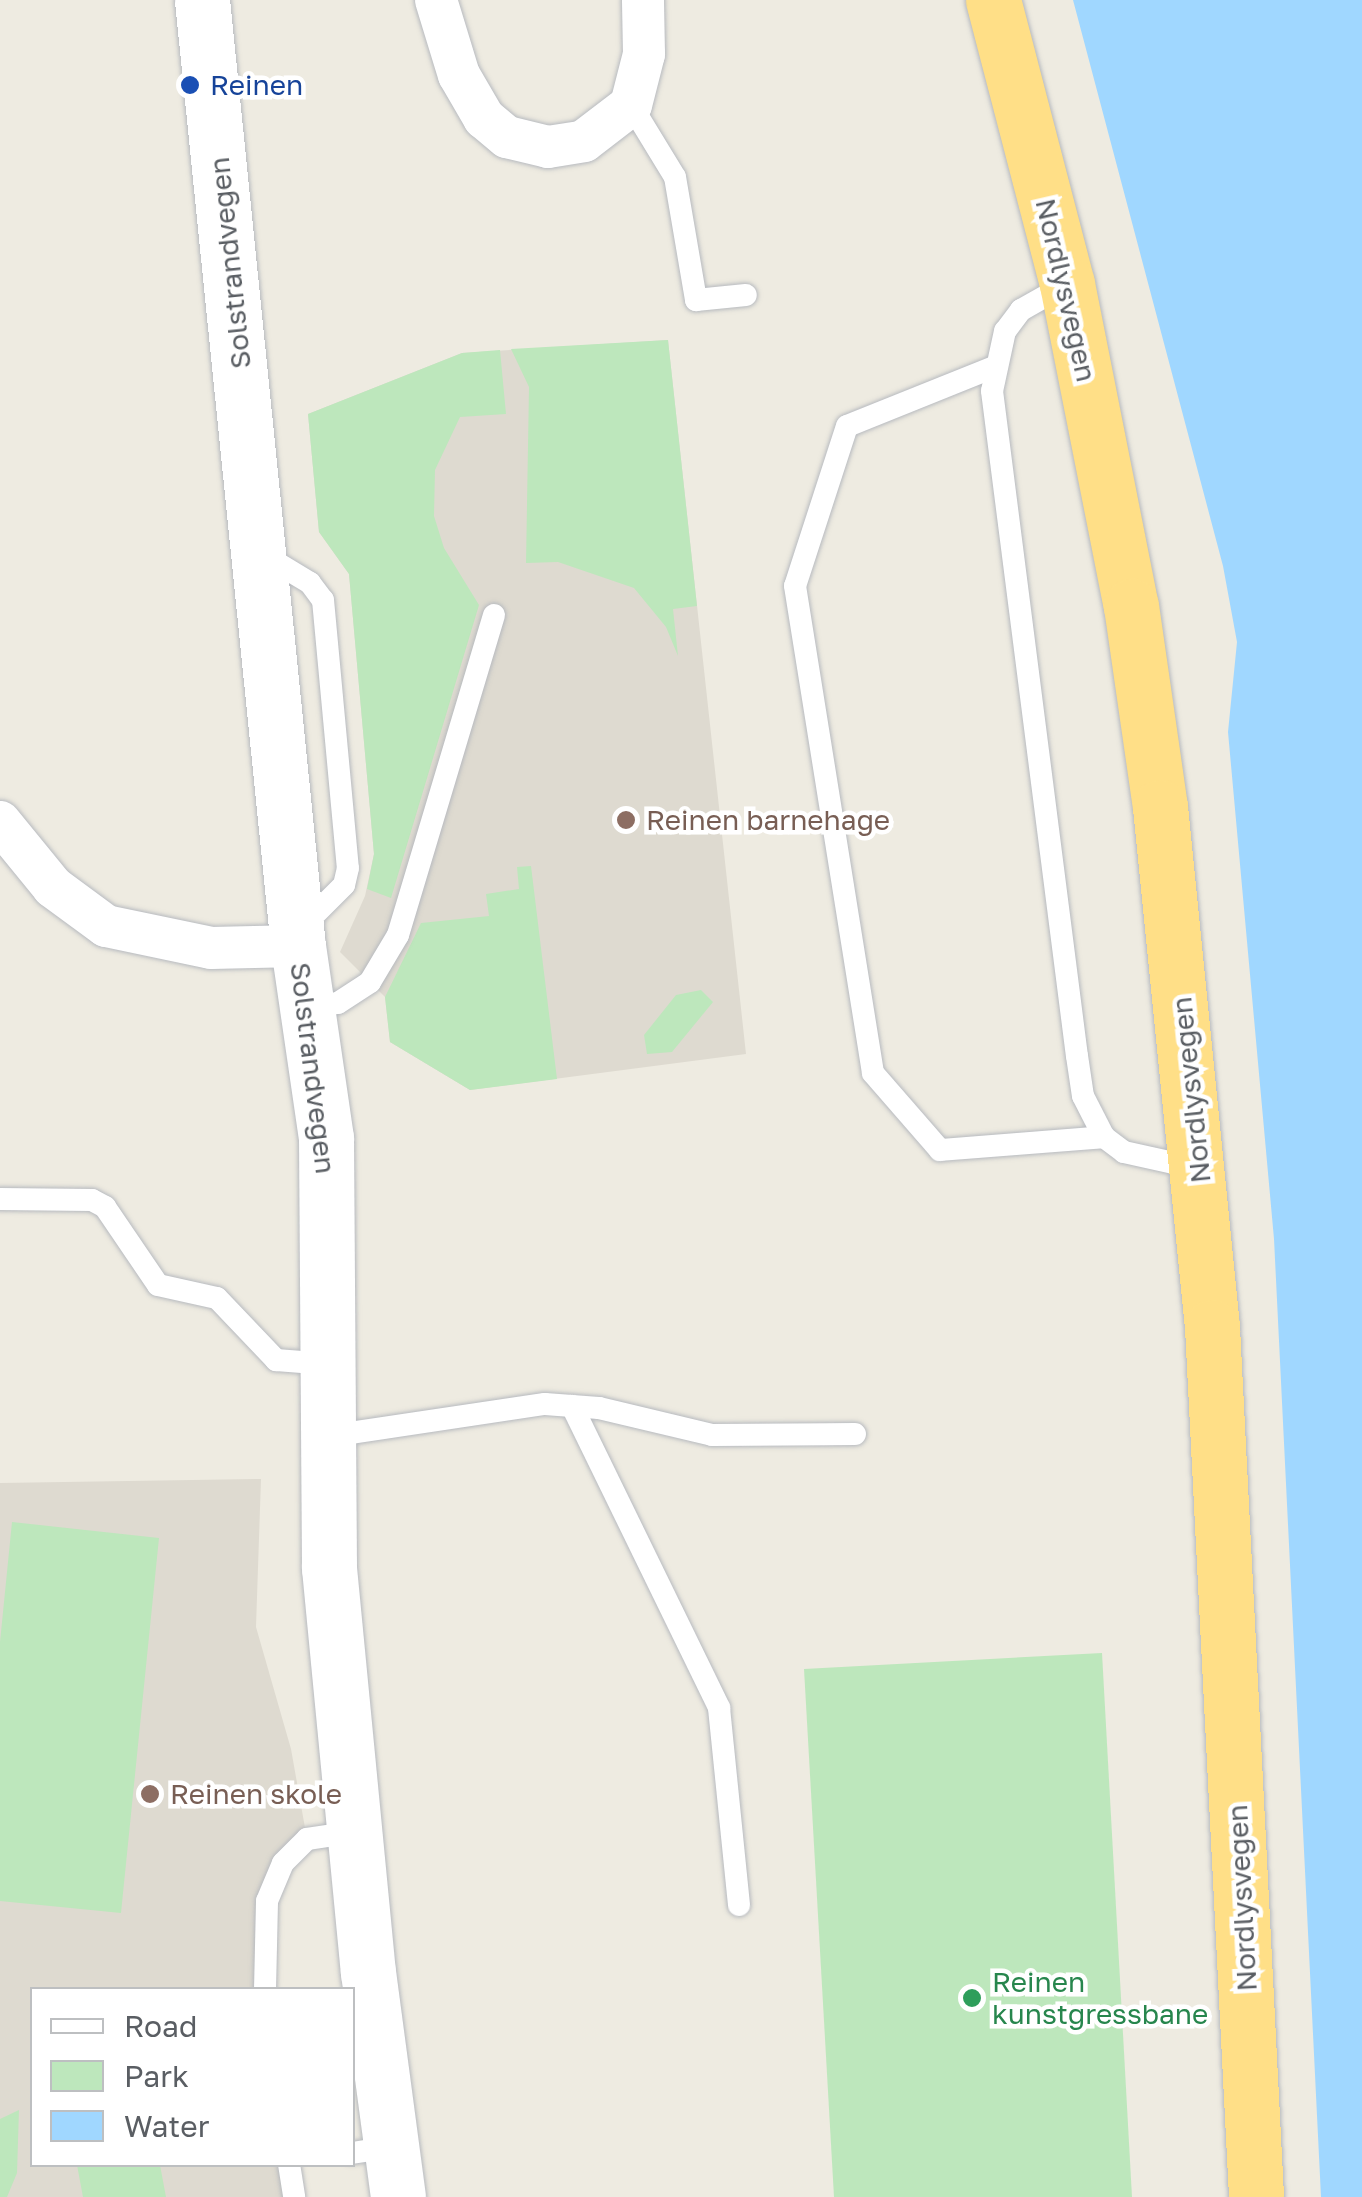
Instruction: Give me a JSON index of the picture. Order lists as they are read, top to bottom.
{
  "streets": {
    "highway": ["Nordlysvegen"],
    "street": ["Solstrandvegen"]
  },
  "places": [
    "Reinen",
    "Reinen barnehage",
    "Reinen skole",
    "Reinen kunstgressbane"
  ],
  "legend": ["Road", "Park", "Water"]
}
